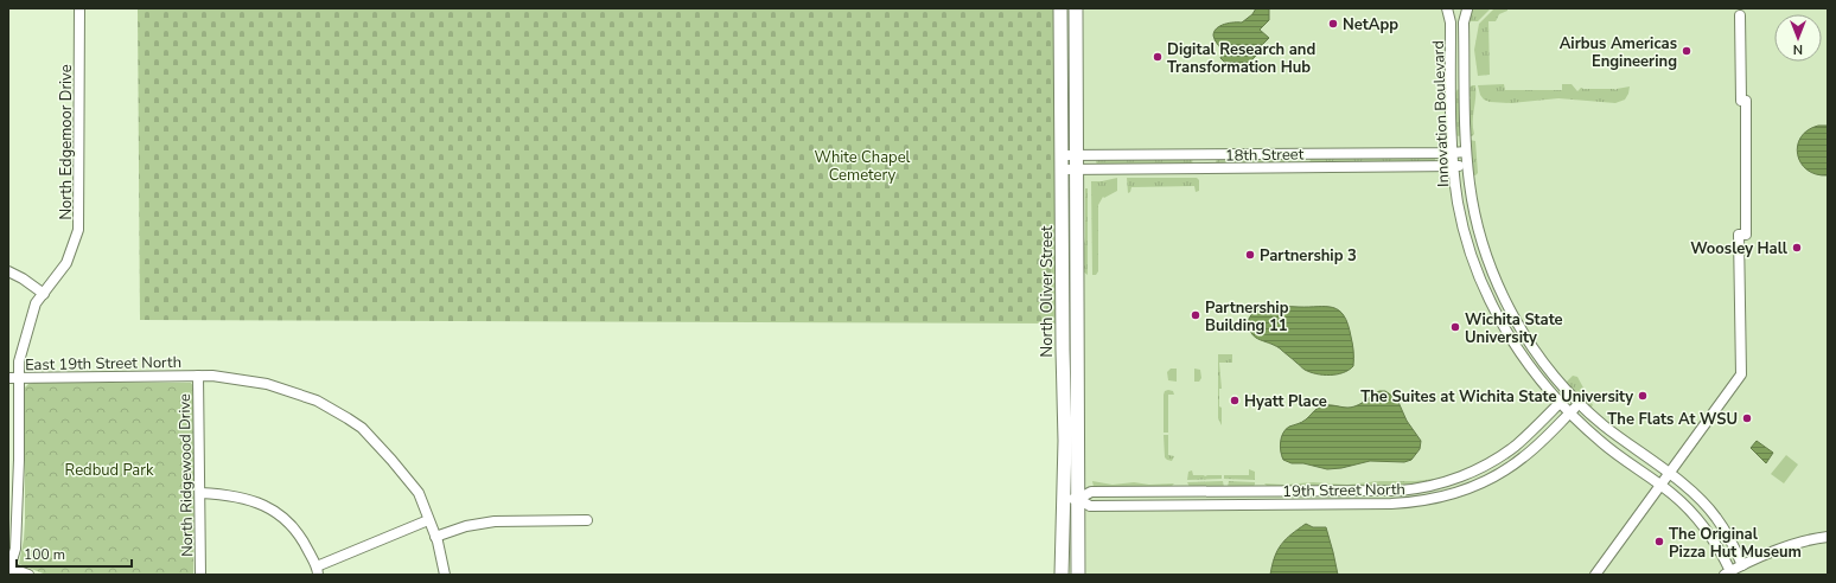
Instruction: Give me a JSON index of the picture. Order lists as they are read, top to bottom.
{
  "streets": {
    "main road": ["North Oliver Street"],
    "street": [
      "Innovation Boulevard",
      "North Edgemoor Drive",
      "18th Street",
      "East 19th Street North",
      "North Ridgewood Drive",
      "19th Street North"
    ]
  },
  "crossings": [
    ["Innovation Boulevard", "18th Street"],
    ["Innovation Boulevard", "19th Street North"],
    ["North Edgemoor Drive", "East 19th Street North"],
    ["18th Street", "North Oliver Street"],
    ["North Oliver Street", "19th Street North"],
    ["East 19th Street North", "North Ridgewood Drive"]
  ],
  "parks": ["White Chapel Cemetery", "Redbud Park"],
  "places": [
    "NetApp",
    "Airbus Americas Engineering",
    "Digital Research and Transformation Hub",
    "Woosley Hall",
    "Partnership 3",
    "Partnership Building 11",
    "Wichita State University",
    "The Suites at Wichita State University",
    "Hyatt Place",
    "The Flats At WSU",
    "The Original Pizza Hut Museum"
  ],
  "scale_bar": "100 m",
  "north": "bottom"
}
